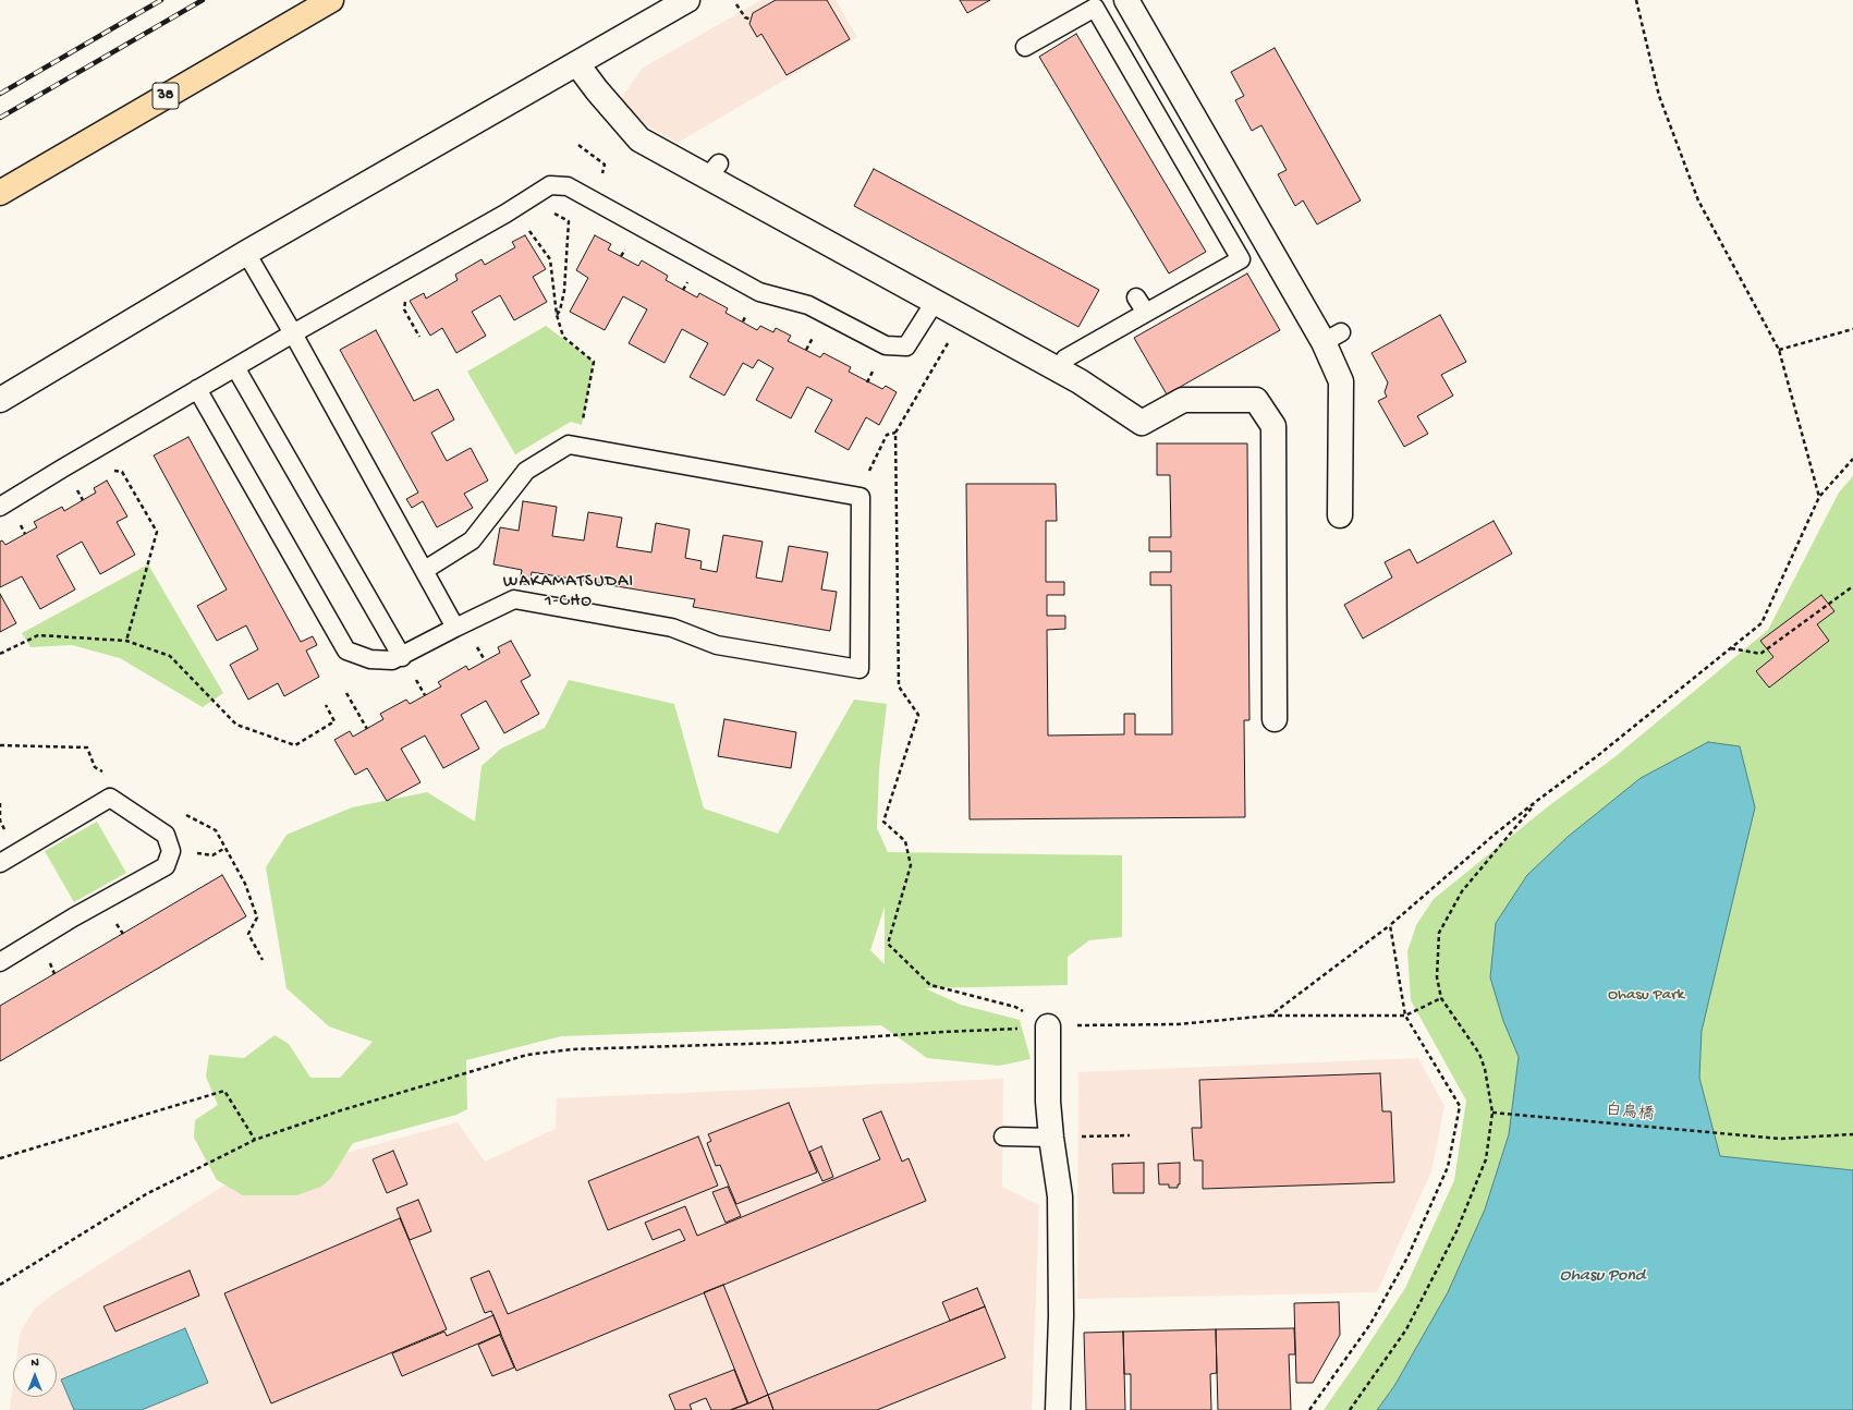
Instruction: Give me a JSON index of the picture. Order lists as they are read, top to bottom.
{
  "streets": {
    "main road": ["38"],
    "path": ["白鳥橋"]
  },
  "districts": ["WAKAMATSUDAI 1-CHO"],
  "water": ["Ohasu Pond"],
  "parks": ["Ohasu Park"],
  "north": "top"
}
